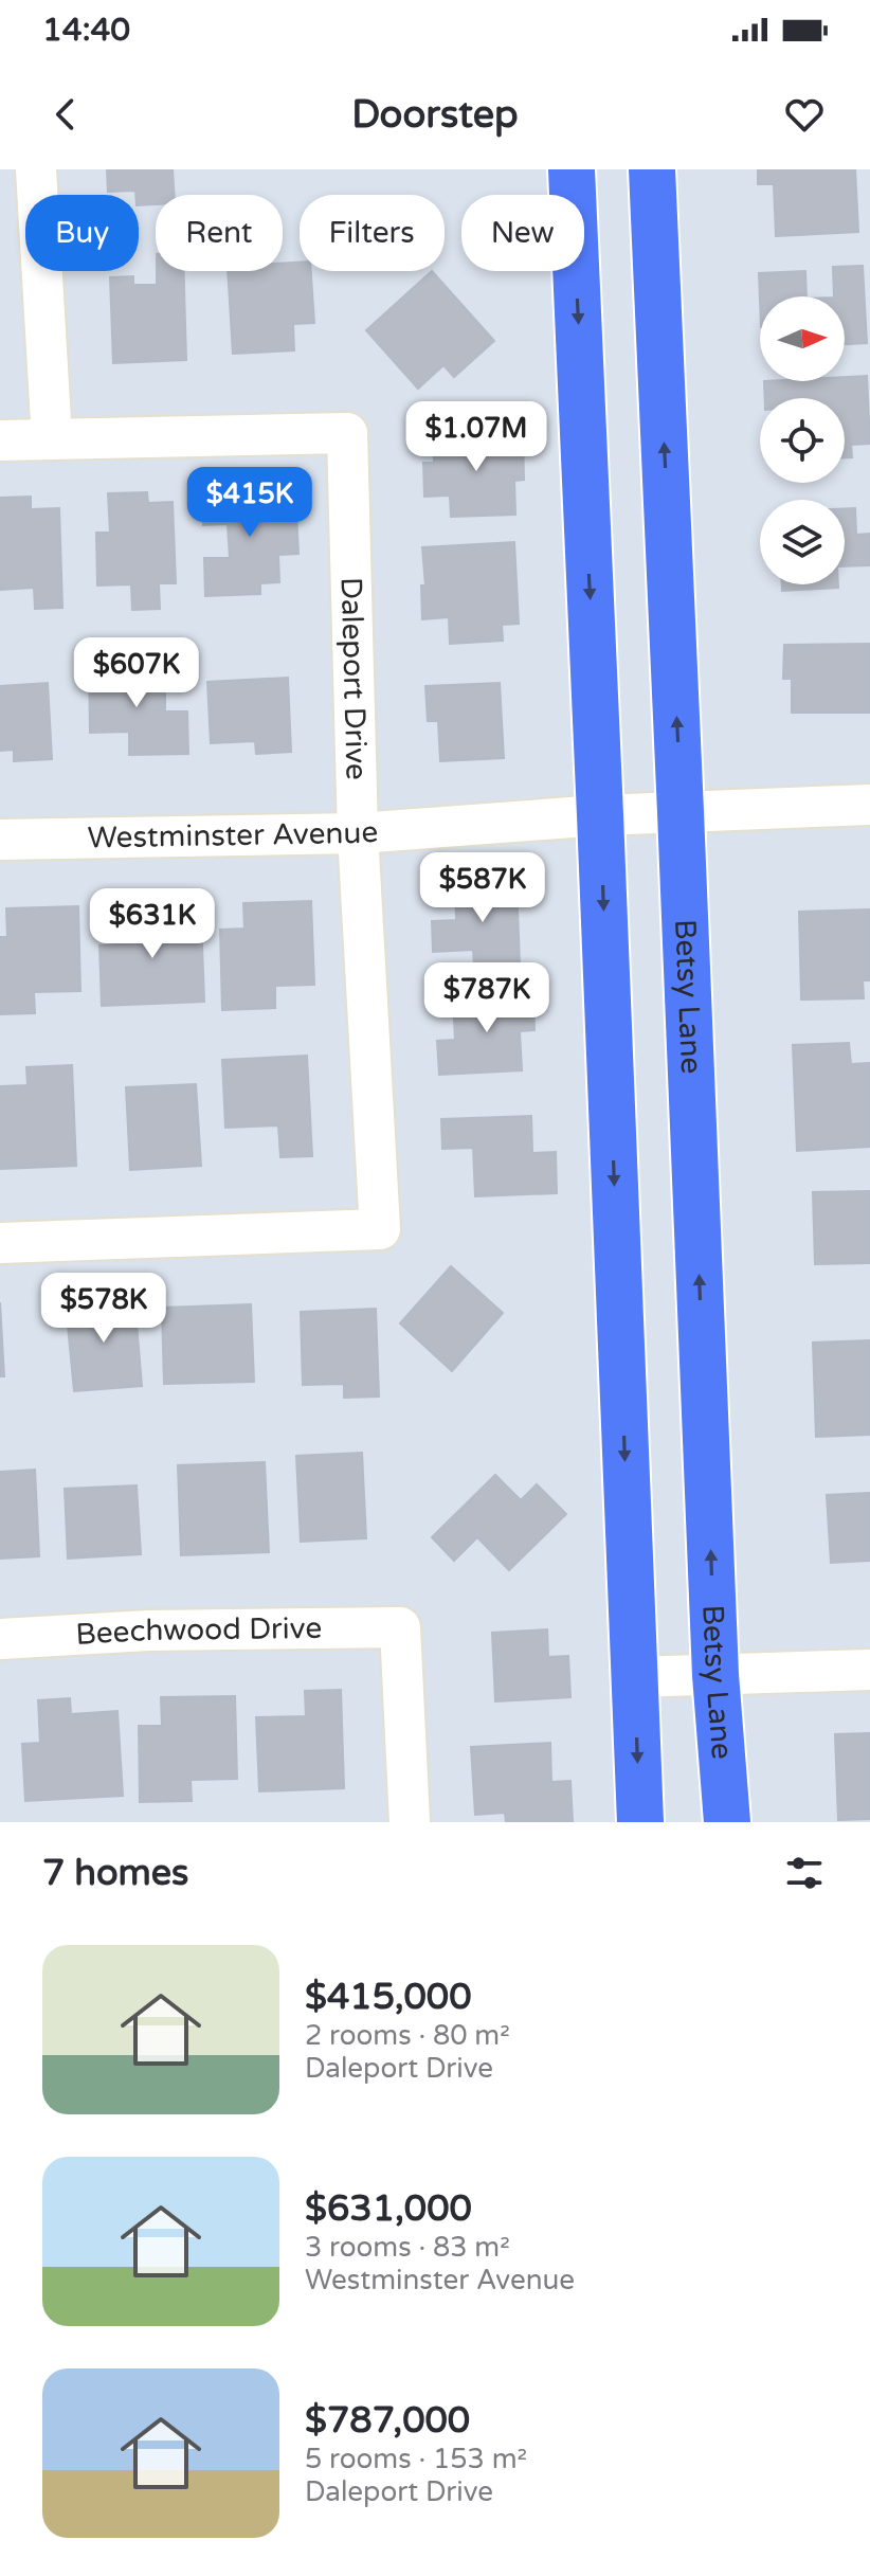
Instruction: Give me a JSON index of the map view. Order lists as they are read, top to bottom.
{
  "streets": {
    "main road": ["Betsy Lane"],
    "street": ["Daleport Drive", "Westminster Avenue", "Beechwood Drive"]
  },
  "crossings": [
    ["Daleport Drive", "Westminster Avenue"],
    ["Westminster Avenue", "Betsy Lane"]
  ],
  "north": "right",
  "page": {
    "status": "14:40",
    "header": "Doorstep",
    "chip": [
      "Buy",
      "Rent",
      "Filters",
      "New"
    ],
    "price": [
      "$1.07M",
      "$415K",
      "$607K",
      "$587K",
      "$631K",
      "$787K",
      "$578K"
    ],
    "heading": "7 homes",
    "list": [
      {
        "name": "$415,000",
        "note": "2 rooms · 80 m² · Daleport Drive"
      },
      {
        "name": "$631,000",
        "note": "3 rooms · 83 m² · Westminster Avenue"
      },
      {
        "name": "$787,000",
        "note": "5 rooms · 153 m² · Daleport Drive"
      }
    ]
  }
}
